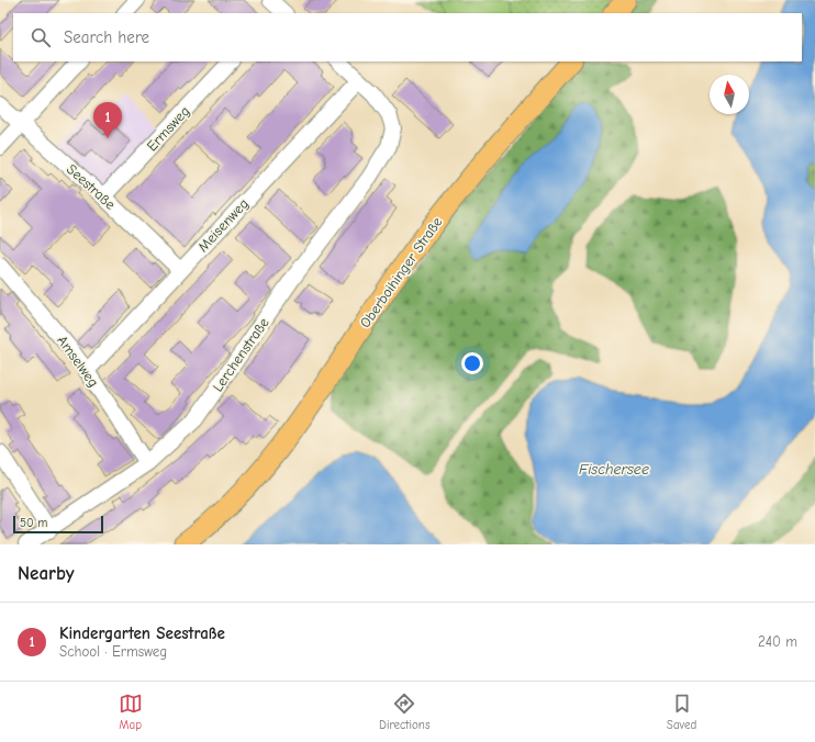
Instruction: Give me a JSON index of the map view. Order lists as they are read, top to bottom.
{
  "streets": {
    "main road": ["Oberboihinger Straße"],
    "street": [
      "Ermsweg",
      "Seestraße",
      "Meisenweg",
      "Lerchenstraße",
      "Amselweg"
    ]
  },
  "crossings": [
    ["Ermsweg", "Seestraße"],
    ["Seestraße", "Meisenweg"],
    ["Meisenweg", "Lerchenstraße"],
    ["Meisenweg", "Amselweg"],
    ["Lerchenstraße", "Amselweg"]
  ],
  "water": ["Fischersee"],
  "scale_bar": "50 m",
  "north": "top",
  "page": {
    "search": "Search here",
    "pins": "1",
    "scale": "50 m",
    "heading": "Nearby",
    "list": [
      {
        "mark": "1",
        "name": "Kindergarten Seestraße",
        "note": "School · Ermsweg",
        "value": "240 m"
      }
    ],
    "nav": ["Map", "Directions", "Saved"]
  }
}
